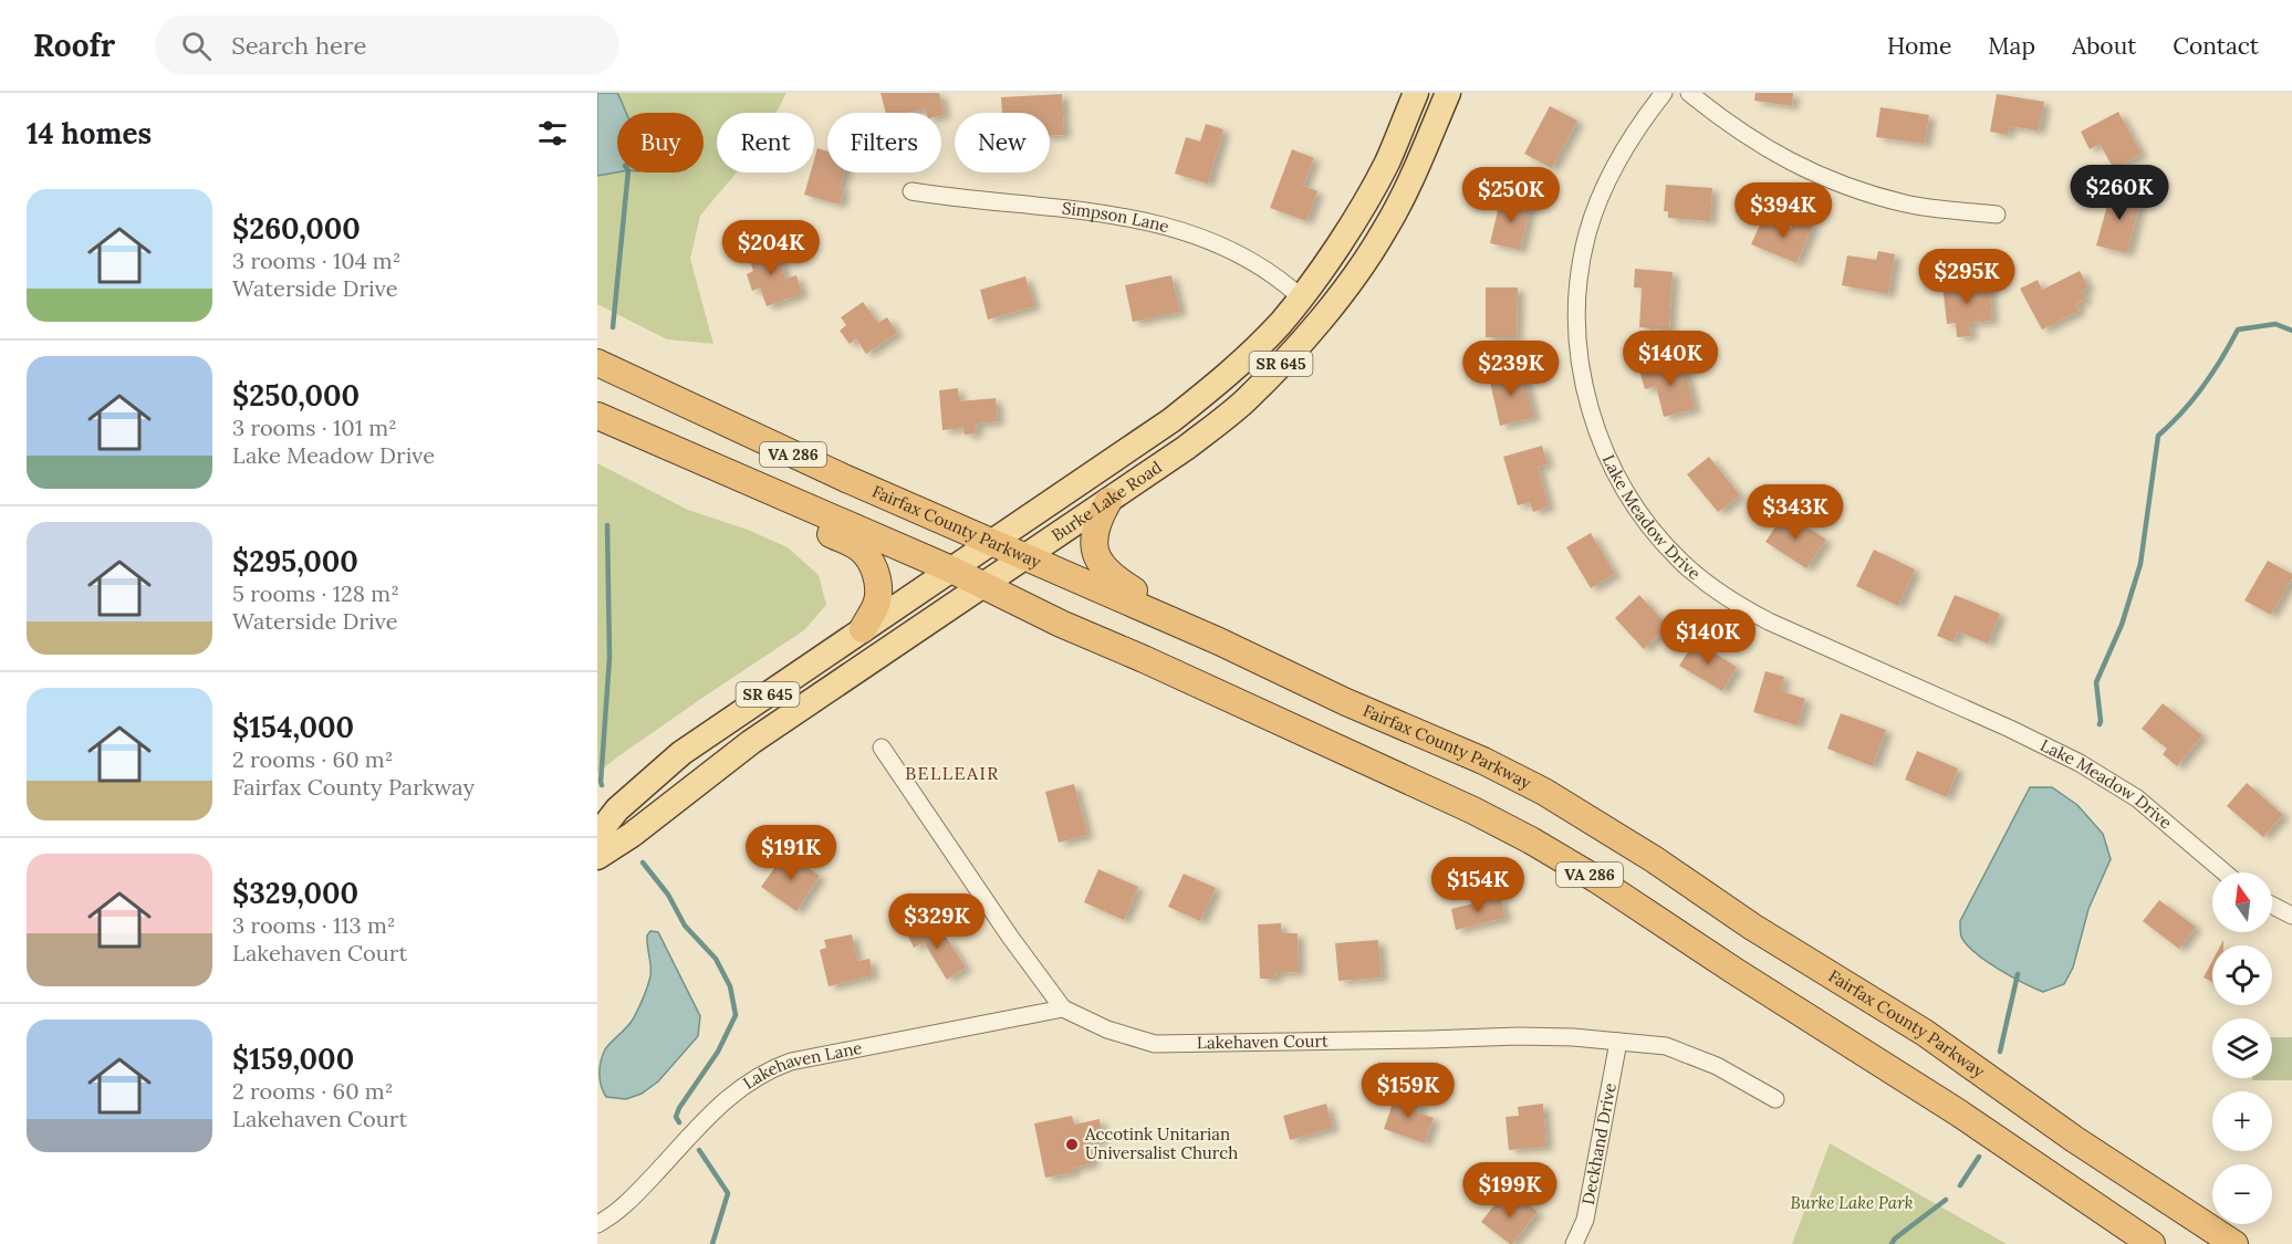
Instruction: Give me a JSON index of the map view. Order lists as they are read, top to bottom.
{
  "streets": {
    "highway": ["VA 286", "Fairfax County Parkway"],
    "main road": ["SR 645", "Burke Lake Road"],
    "street": [
      "Simpson Lane",
      "Lake Meadow Drive",
      "Lakehaven Court",
      "Lakehaven Lane",
      "Deckhand Drive"
    ]
  },
  "crossings": [
    ["Simpson Lane", "Burke Lake Road"],
    ["VA 286", "Burke Lake Road"],
    ["Burke Lake Road", "Fairfax County Parkway"],
    ["Lakehaven Court", "Lakehaven Lane"],
    ["Lakehaven Court", "Deckhand Drive"]
  ],
  "districts": ["BELLEAIR"],
  "parks": ["Burke Lake Park"],
  "places": ["Accotink Unitarian Universalist Church"],
  "north": "top",
  "page": {
    "header": "Roofr",
    "search": "Search here",
    "nav": [
      "Home",
      "Map",
      "About",
      "Contact"
    ],
    "heading": "14 homes",
    "chip": [
      "Buy",
      "Rent",
      "Filters",
      "New"
    ],
    "price": [
      "$260K",
      "$250K",
      "$394K",
      "$204K",
      "$295K",
      "$140K",
      "$239K",
      "$343K",
      "$140K",
      "$191K",
      "$154K",
      "$329K",
      "$159K",
      "$199K"
    ],
    "list": [
      {
        "name": "$260,000",
        "note": "3 rooms · 104 m² · Waterside Drive"
      },
      {
        "name": "$250,000",
        "note": "3 rooms · 101 m² · Lake Meadow Drive"
      },
      {
        "name": "$295,000",
        "note": "5 rooms · 128 m² · Waterside Drive"
      },
      {
        "name": "$154,000",
        "note": "2 rooms · 60 m² · Fairfax County Parkway"
      },
      {
        "name": "$329,000",
        "note": "3 rooms · 113 m² · Lakehaven Court"
      },
      {
        "name": "$159,000",
        "note": "2 rooms · 60 m² · Lakehaven Court"
      }
    ],
    "map_buttons": ["+", "−"]
  }
}
